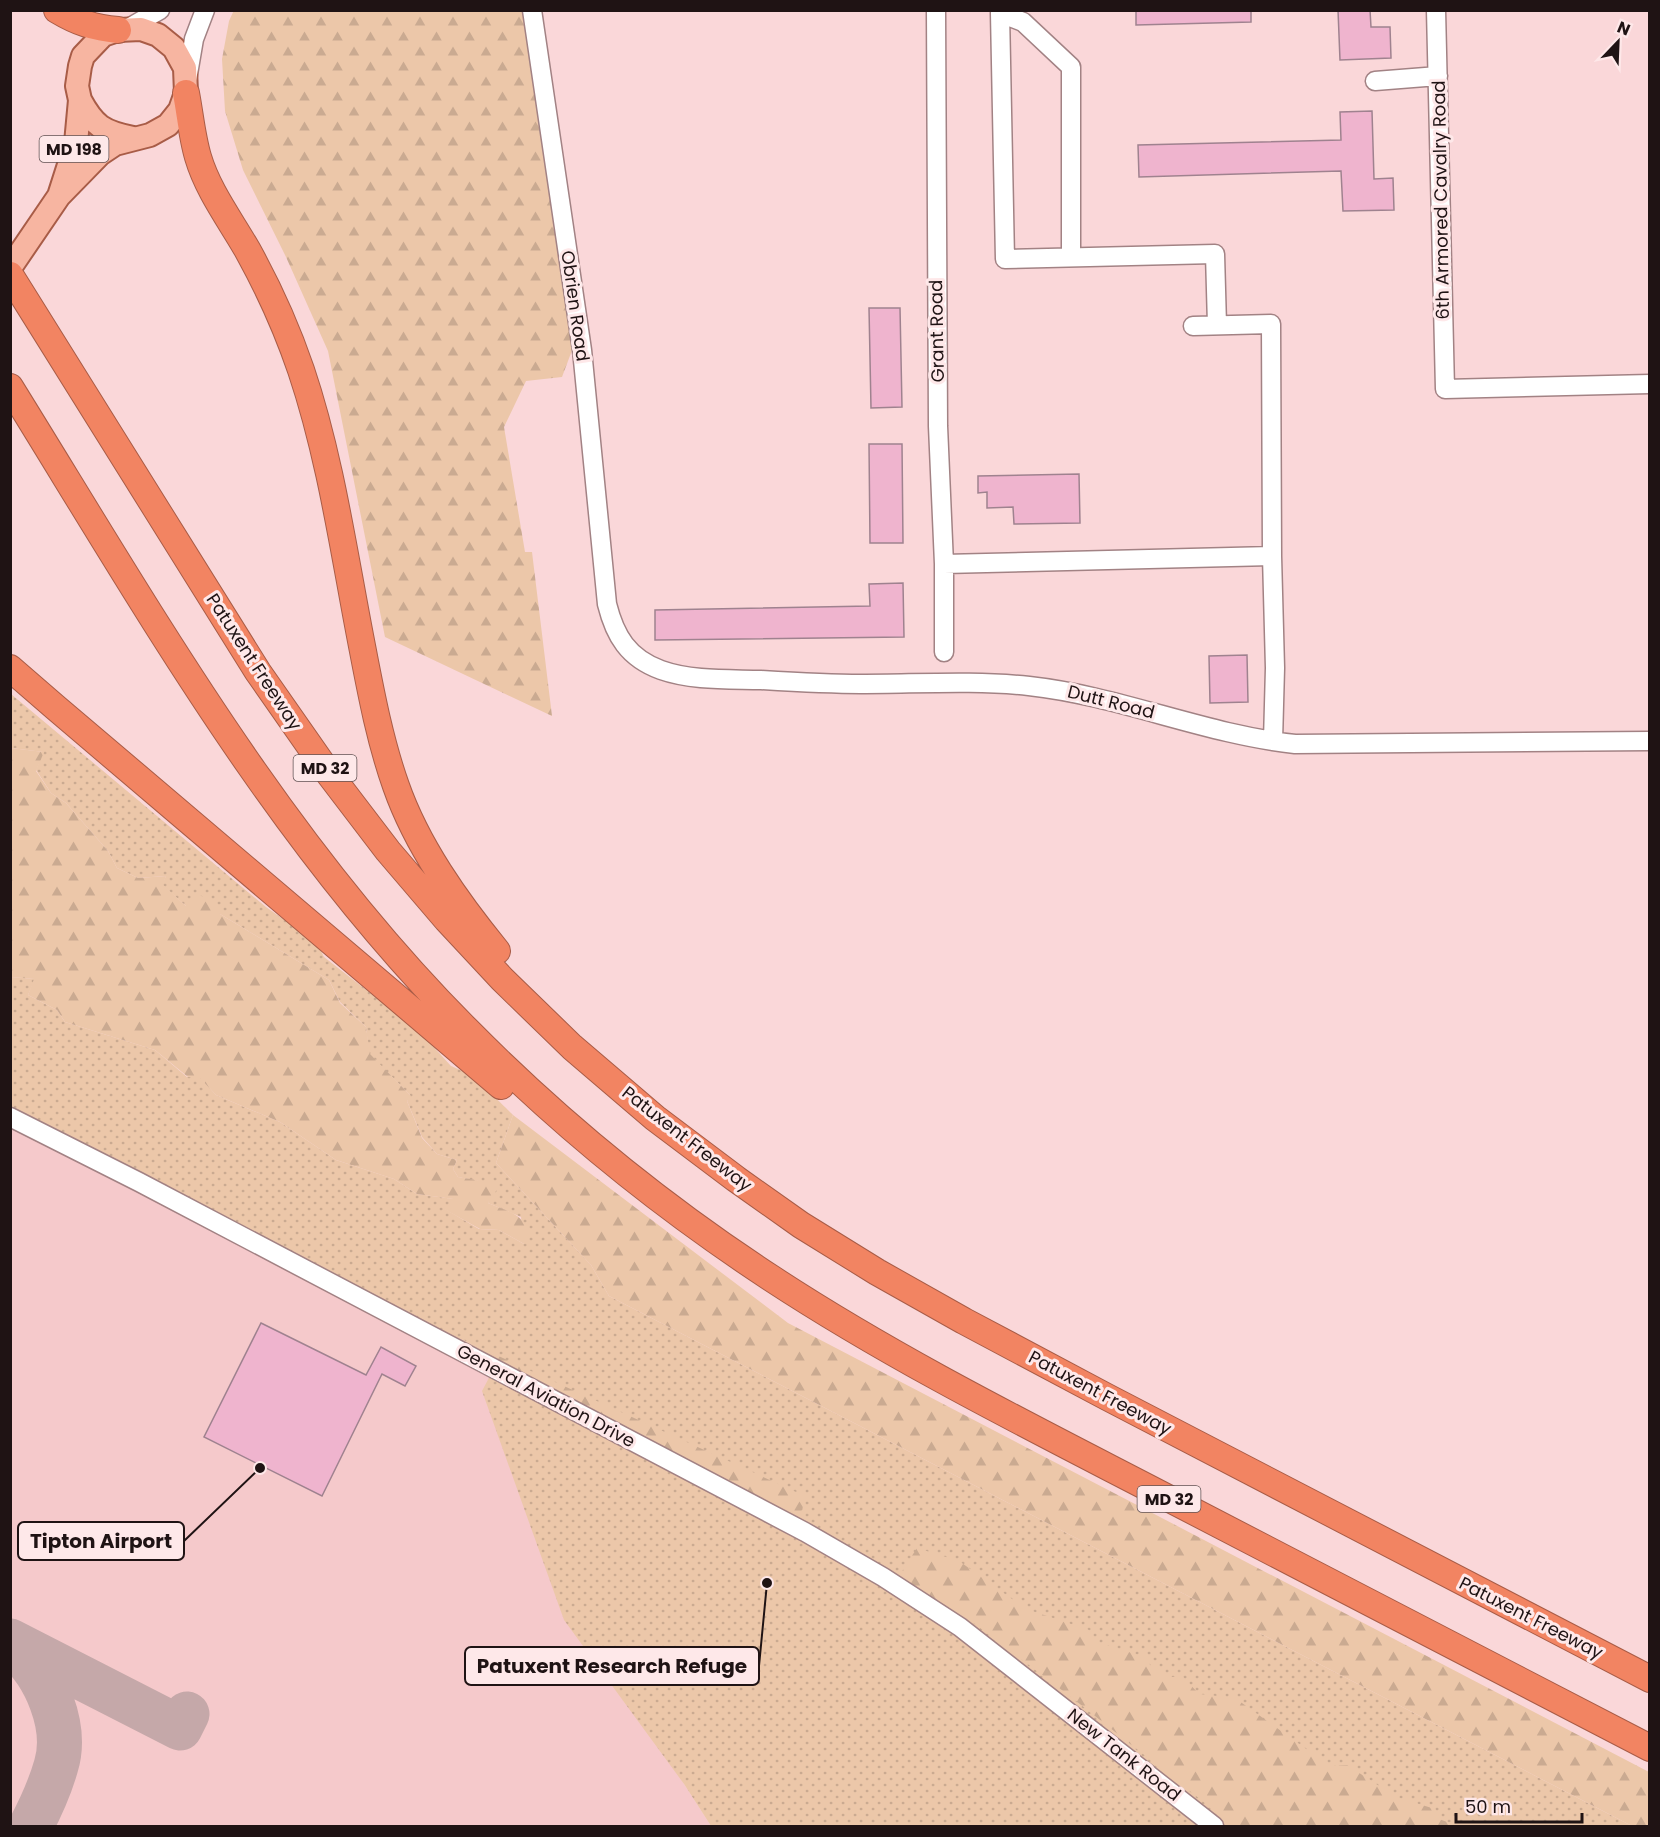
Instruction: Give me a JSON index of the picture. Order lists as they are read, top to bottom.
{
  "streets": {
    "highway": ["Patuxent Freeway", "MD 32"],
    "main road": ["MD 198"],
    "street": [
      "6th Armored Cavalry Road",
      "Obrien Road",
      "Grant Road",
      "Dutt Road",
      "General Aviation Drive",
      "New Tank Road"
    ]
  },
  "crossings": [
    ["Obrien Road", "Dutt Road"],
    ["General Aviation Drive", "New Tank Road"]
  ],
  "places": ["Tipton Airport", "Patuxent Research Refuge"],
  "scale_bar": "50 m",
  "north": "top right"
}
